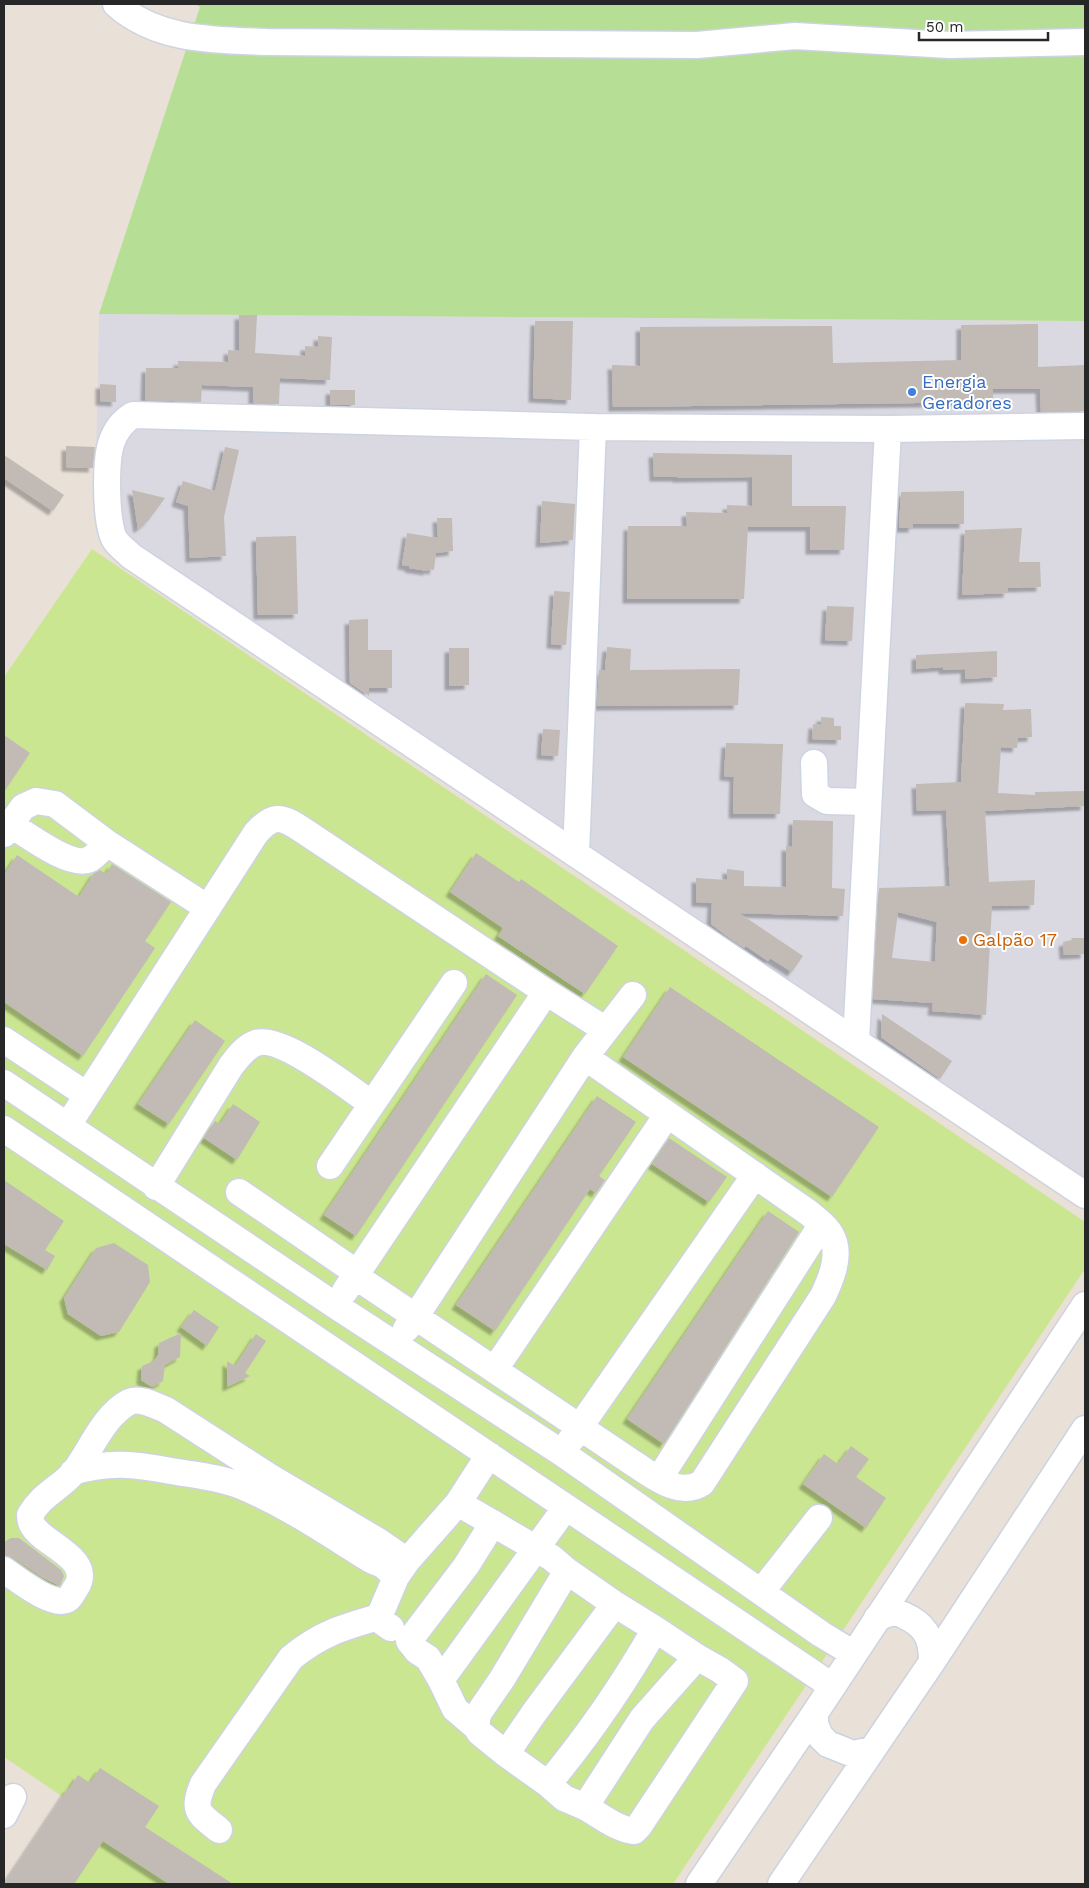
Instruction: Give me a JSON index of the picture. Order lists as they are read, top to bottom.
{
  "places": ["Energia Geradores", "Galpão 17"],
  "scale_bar": "50 m"
}
